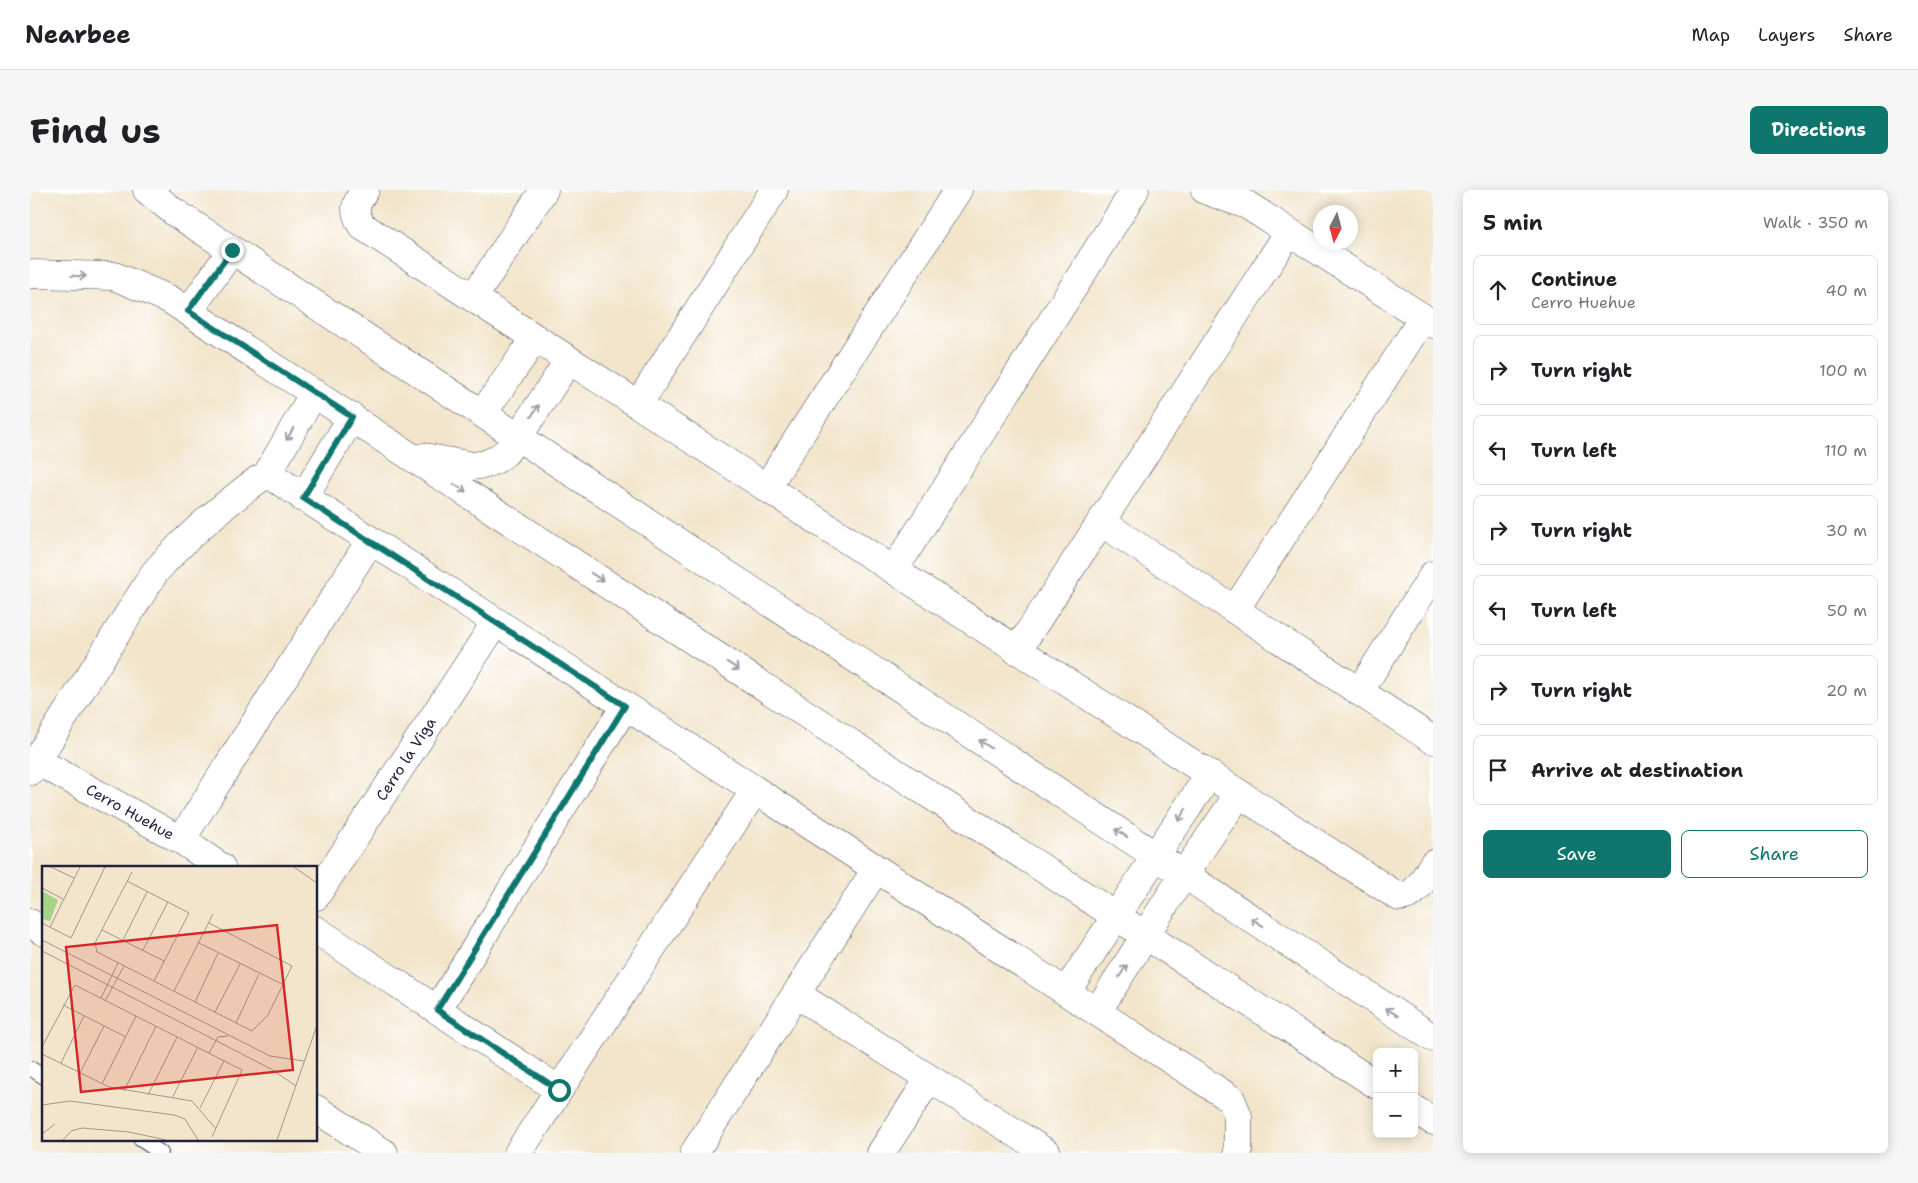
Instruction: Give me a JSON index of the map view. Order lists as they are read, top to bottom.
{
  "streets": {
    "street": ["Cerro la Viga", "Cerro Huehue"]
  },
  "north": "bottom",
  "page": {
    "header": "Nearbee",
    "nav": ["Map", "Layers", "Share"],
    "buttons": [
      "Directions",
      ["Save", "Share"]
    ],
    "title": "Find us",
    "heading": ["5 min", "Walk · 350 m"],
    "list": [
      ["Continue", "Cerro Huehue", "40 m"],
      ["Turn right", "100 m"],
      ["Turn left", "110 m"],
      ["Turn right", "30 m"],
      ["Turn left", "50 m"],
      ["Turn right", "20 m"],
      "Arrive at destination"
    ],
    "map_buttons": ["+", "−"]
  }
}
